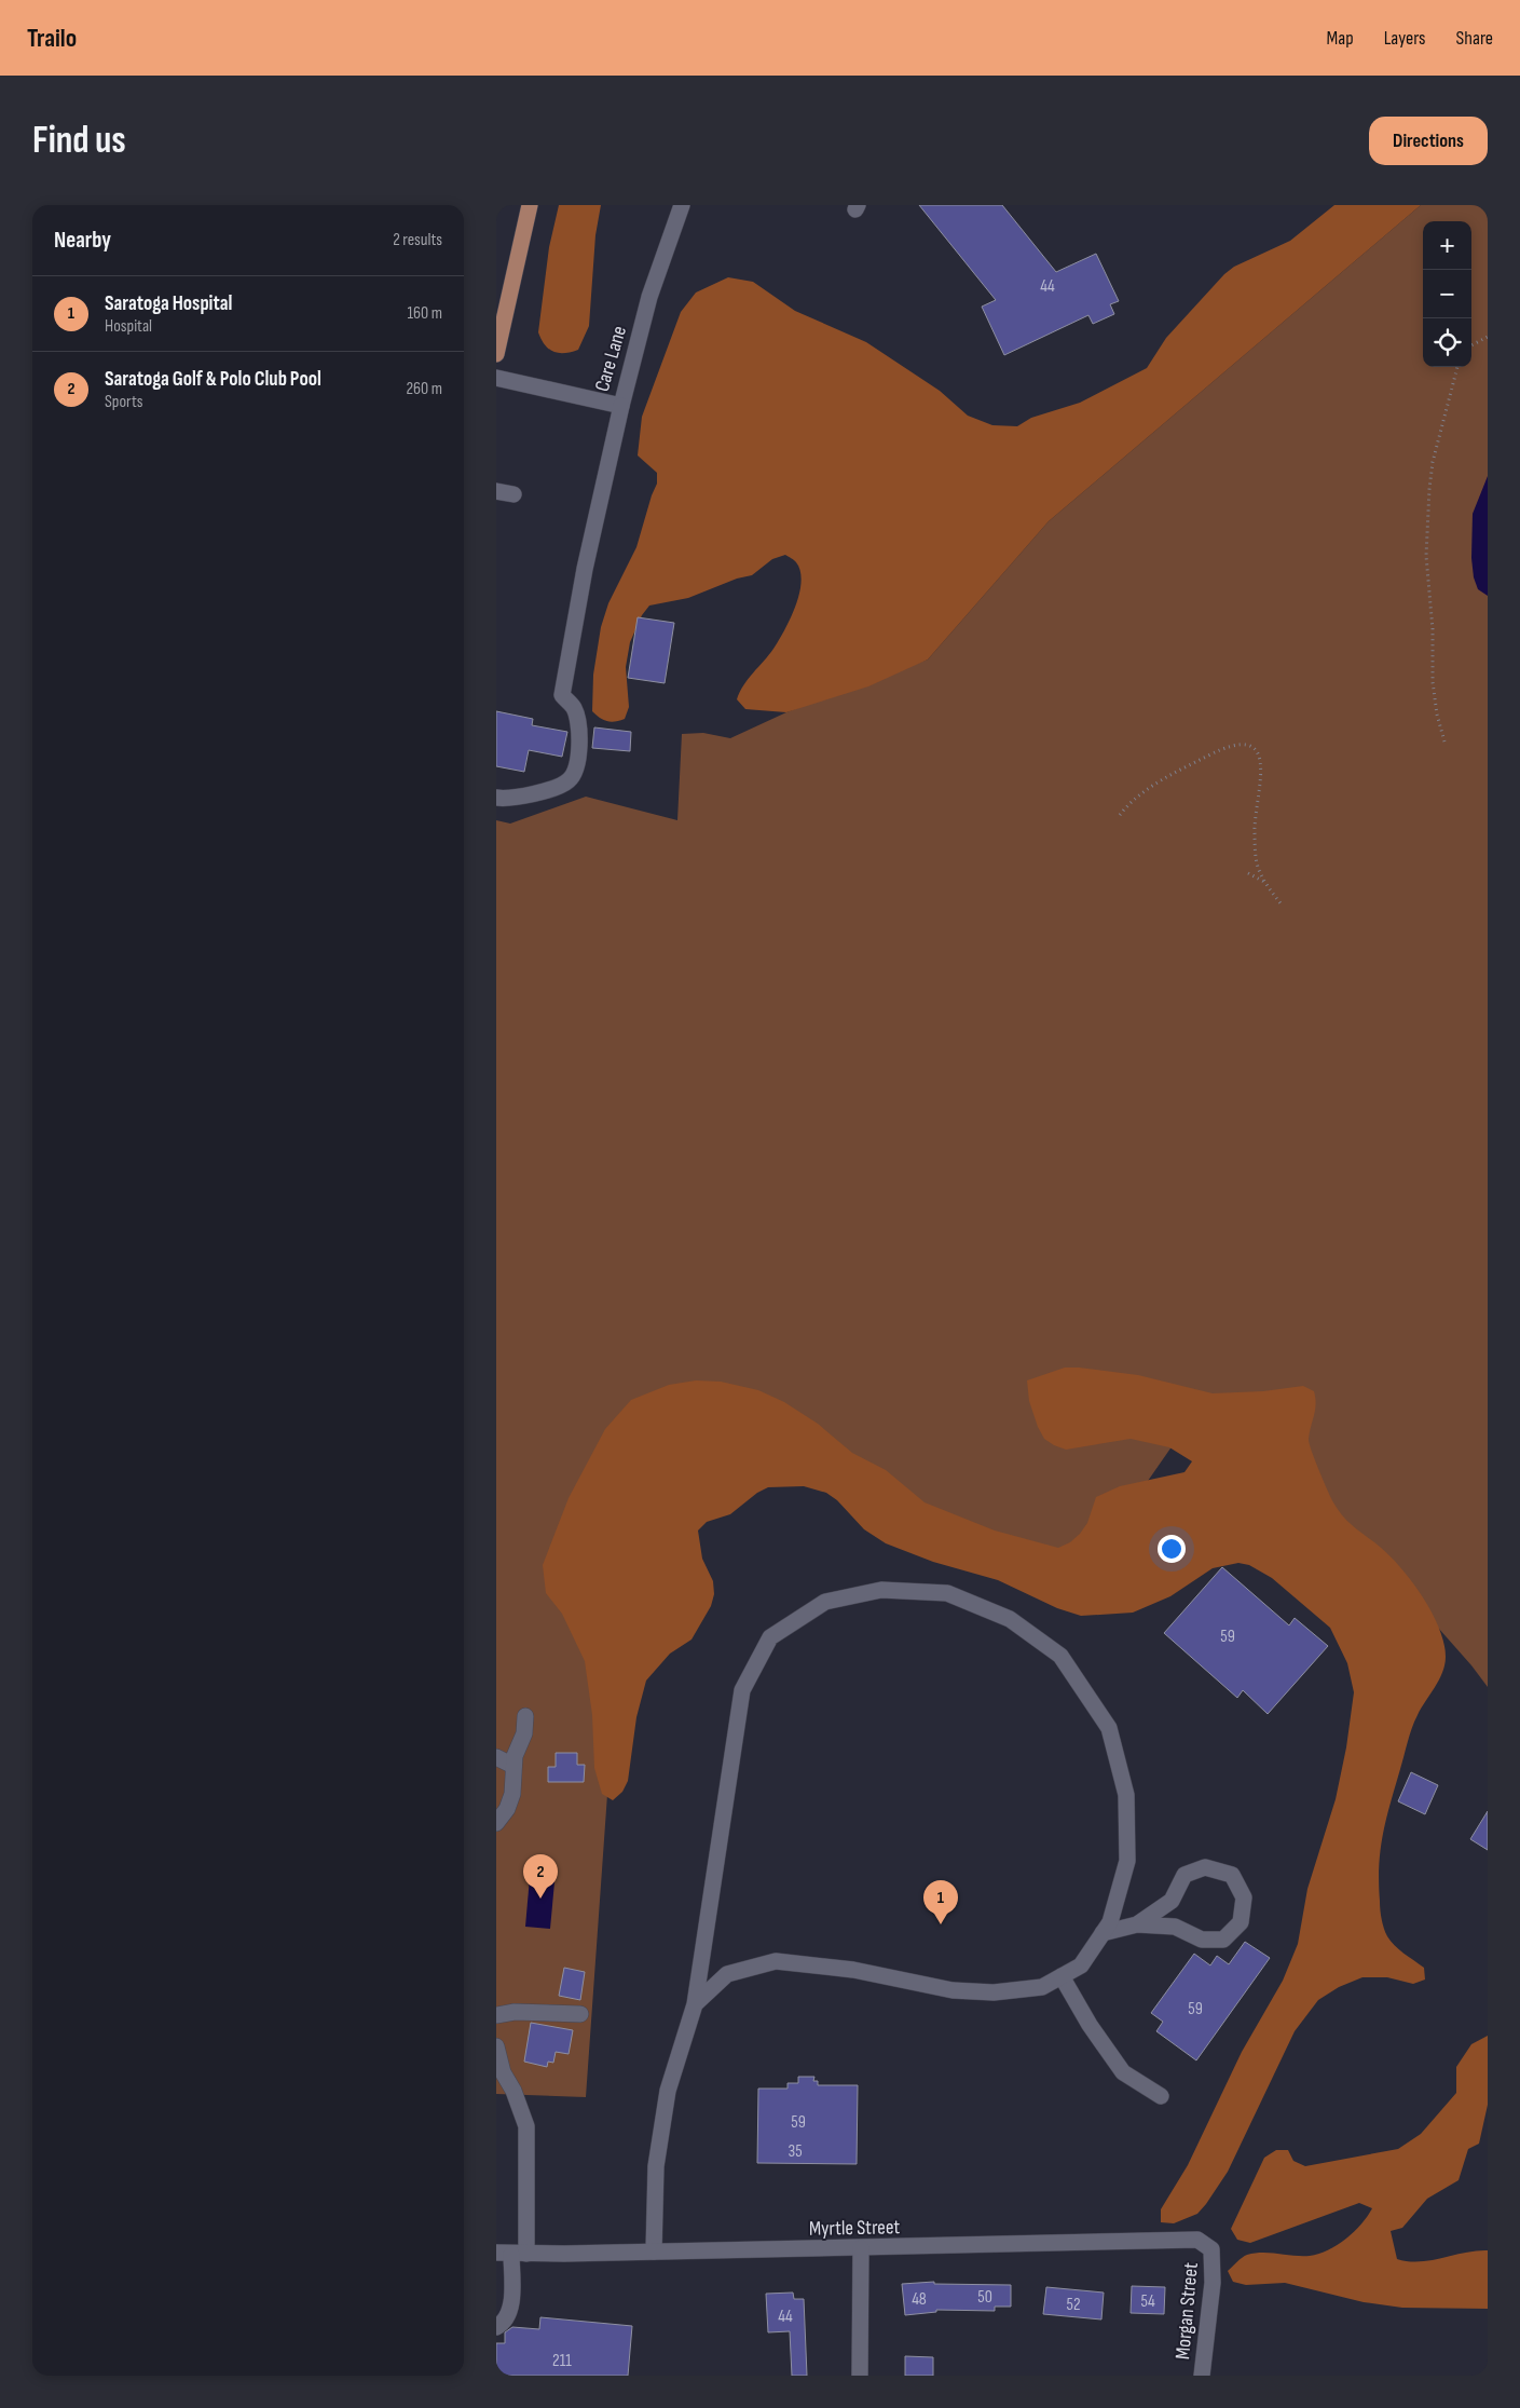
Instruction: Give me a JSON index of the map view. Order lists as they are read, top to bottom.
{
  "streets": {
    "street": ["Care Lane", "Myrtle Street", "Morgan Street"]
  },
  "crossings": [
    ["Myrtle Street", "Morgan Street"]
  ],
  "house_numbers": [
    "44",
    "59",
    "59",
    "59",
    "35",
    "50",
    "48",
    "54",
    "52",
    "44",
    "211"
  ],
  "page": {
    "header": "Trailo",
    "nav": ["Map", "Layers", "Share"],
    "buttons": "Directions",
    "title": "Find us",
    "heading": ["Nearby", "2 results"],
    "map_buttons": ["+", "−"],
    "list": [
      {
        "mark": "1",
        "name": "Saratoga Hospital",
        "note": "Hospital",
        "value": "160 m"
      },
      {
        "mark": "2",
        "name": "Saratoga Golf & Polo Club Pool",
        "note": "Sports",
        "value": "260 m"
      }
    ],
    "pins": ["2", "1"]
  }
}
